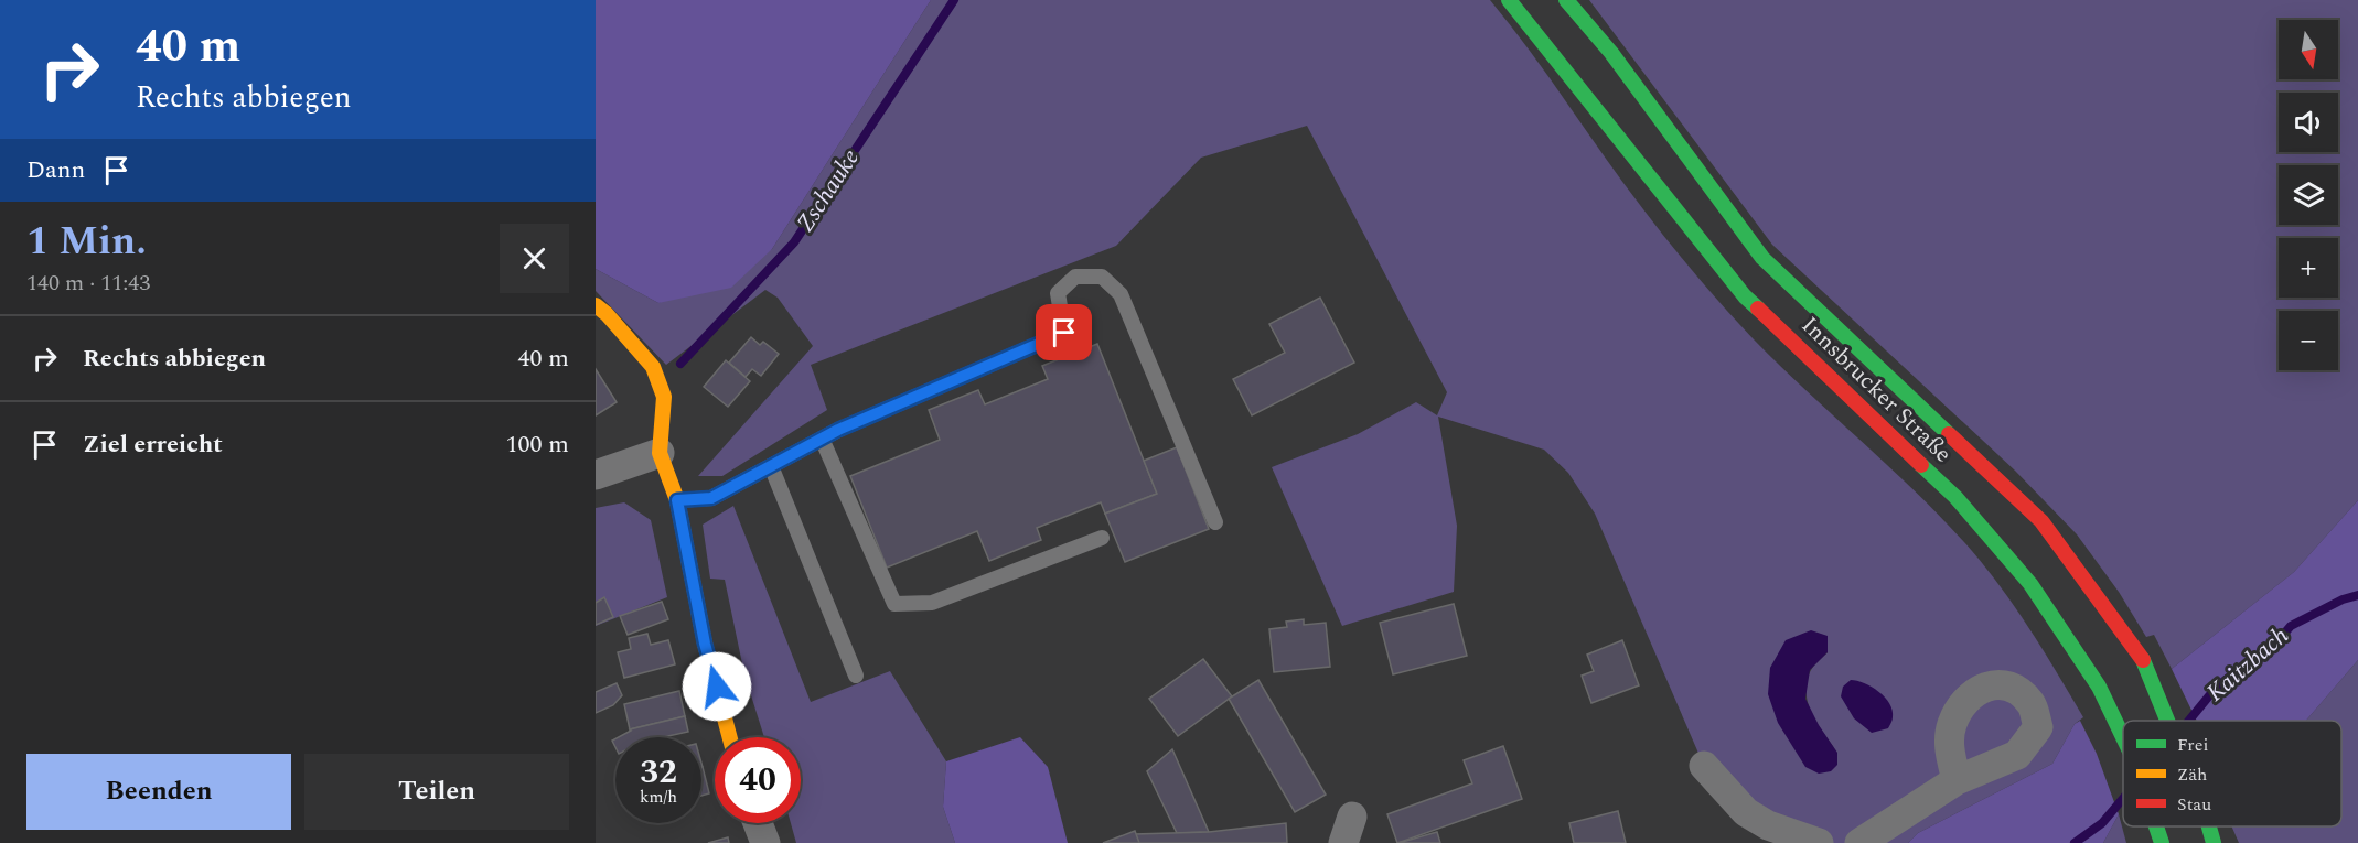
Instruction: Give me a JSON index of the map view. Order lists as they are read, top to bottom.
{
  "streets": {
    "main road": ["Innsbrucker Straße"]
  },
  "water": ["Zschauke", "Kaitzbach"],
  "legend": ["Frei", "Zäh", "Stau"],
  "north": "bottom",
  "page": {
    "turn": ["40 m", "Rechts abbiegen"],
    "map_buttons": ["+", "−"],
    "then": "Dann",
    "heading": ["1 Min.", "140 m · 11:43"],
    "list": [
      {
        "name": "Rechts abbiegen",
        "value": "40 m"
      },
      {
        "name": "Ziel erreicht",
        "value": "100 m"
      }
    ],
    "speed": "32 km/h",
    "limit": "40",
    "buttons": ["Beenden", "Teilen"]
  }
}
